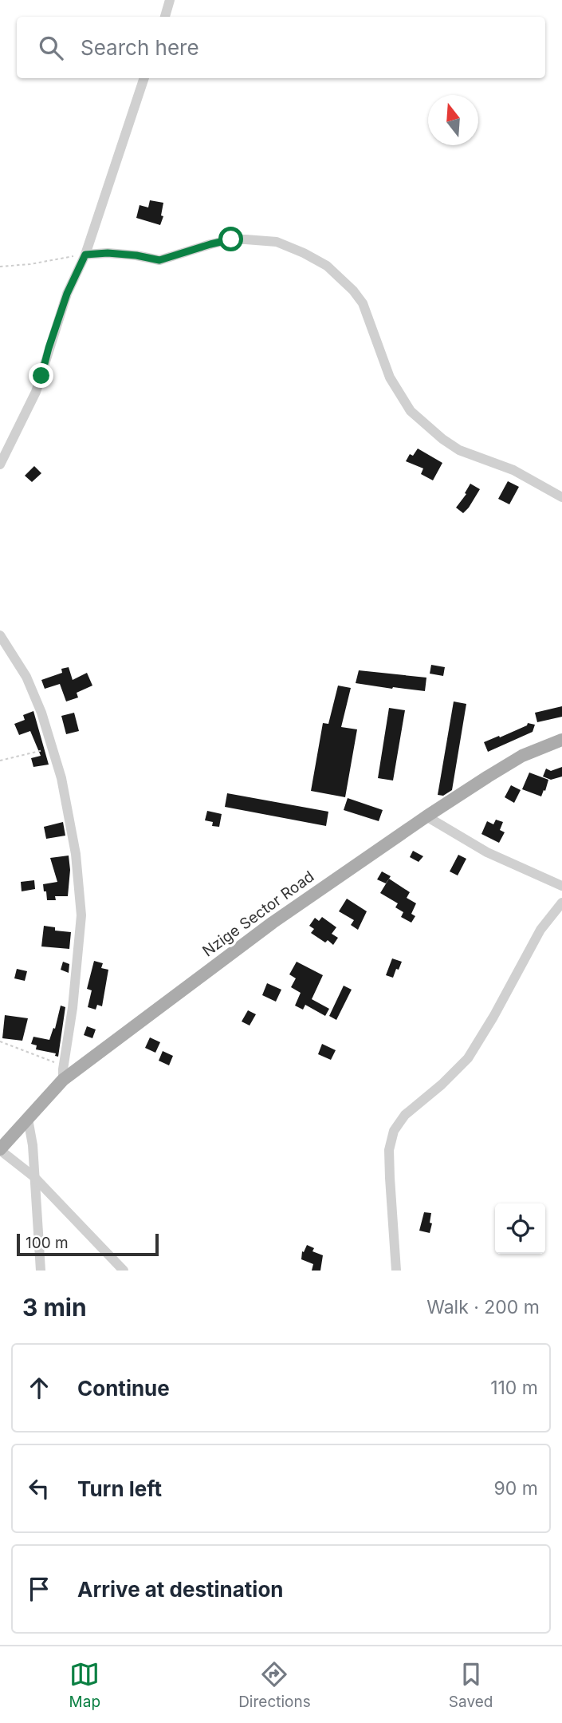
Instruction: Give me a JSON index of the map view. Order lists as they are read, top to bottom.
{
  "streets": {
    "main road": ["Nzige Sector Road"]
  },
  "scale_bar": "100 m",
  "north": "top",
  "page": {
    "search": "Search here",
    "scale": "100 m",
    "heading": ["3 min", "Walk · 200 m"],
    "list": [
      ["Continue", "110 m"],
      ["Turn left", "90 m"],
      "Arrive at destination"
    ],
    "nav": ["Map", "Directions", "Saved"]
  }
}
